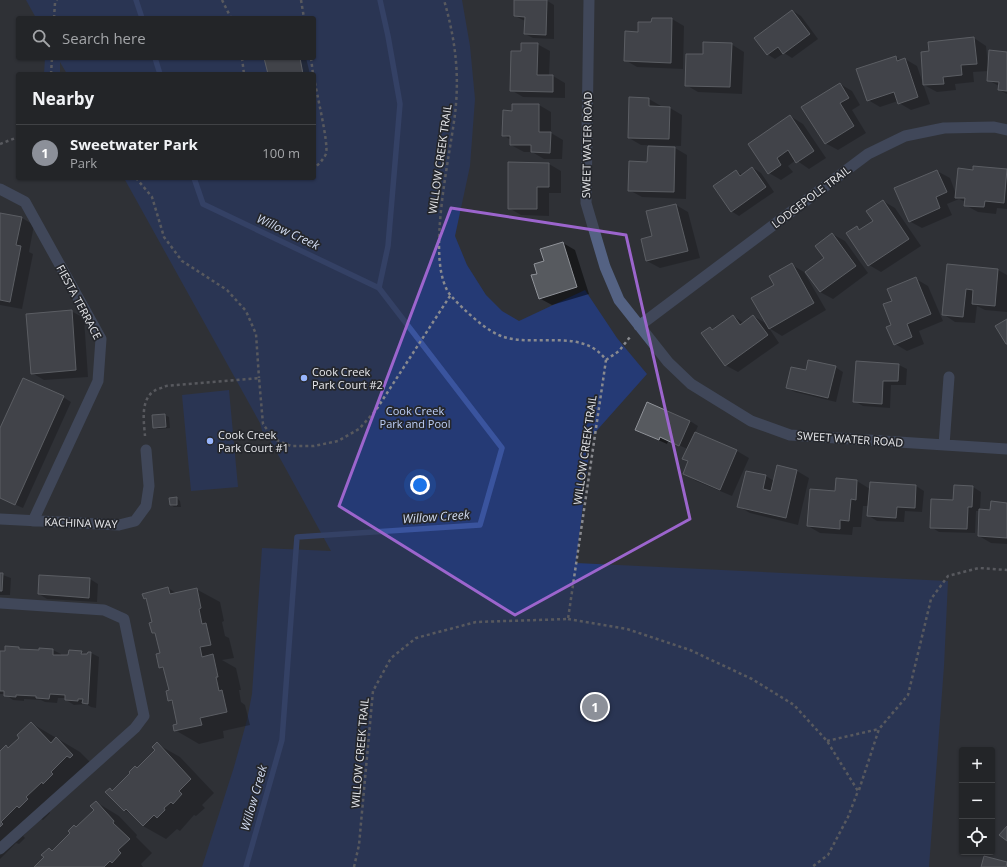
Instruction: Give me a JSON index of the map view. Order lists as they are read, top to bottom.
{
  "streets": {
    "street": [
      "SWEET WATER ROAD",
      "LODGEPOLE TRAIL",
      "FIESTA TERRACE",
      "KACHINA WAY"
    ],
    "path": ["WILLOW CREEK TRAIL"]
  },
  "crossings": [
    ["SWEET WATER ROAD", "LODGEPOLE TRAIL"],
    ["FIESTA TERRACE", "KACHINA WAY"]
  ],
  "water": ["Willow Creek"],
  "parks": ["Cook Creek Park and Pool"],
  "places": ["Cook Creek Park Court #2", "Cook Creek Park Court #1"],
  "page": {
    "search": "Search here",
    "heading": "Nearby",
    "list": [
      {
        "mark": "1",
        "name": "Sweetwater Park",
        "note": "Park",
        "value": "100 m"
      }
    ],
    "pins": "1",
    "map_buttons": ["+", "−"]
  }
}
